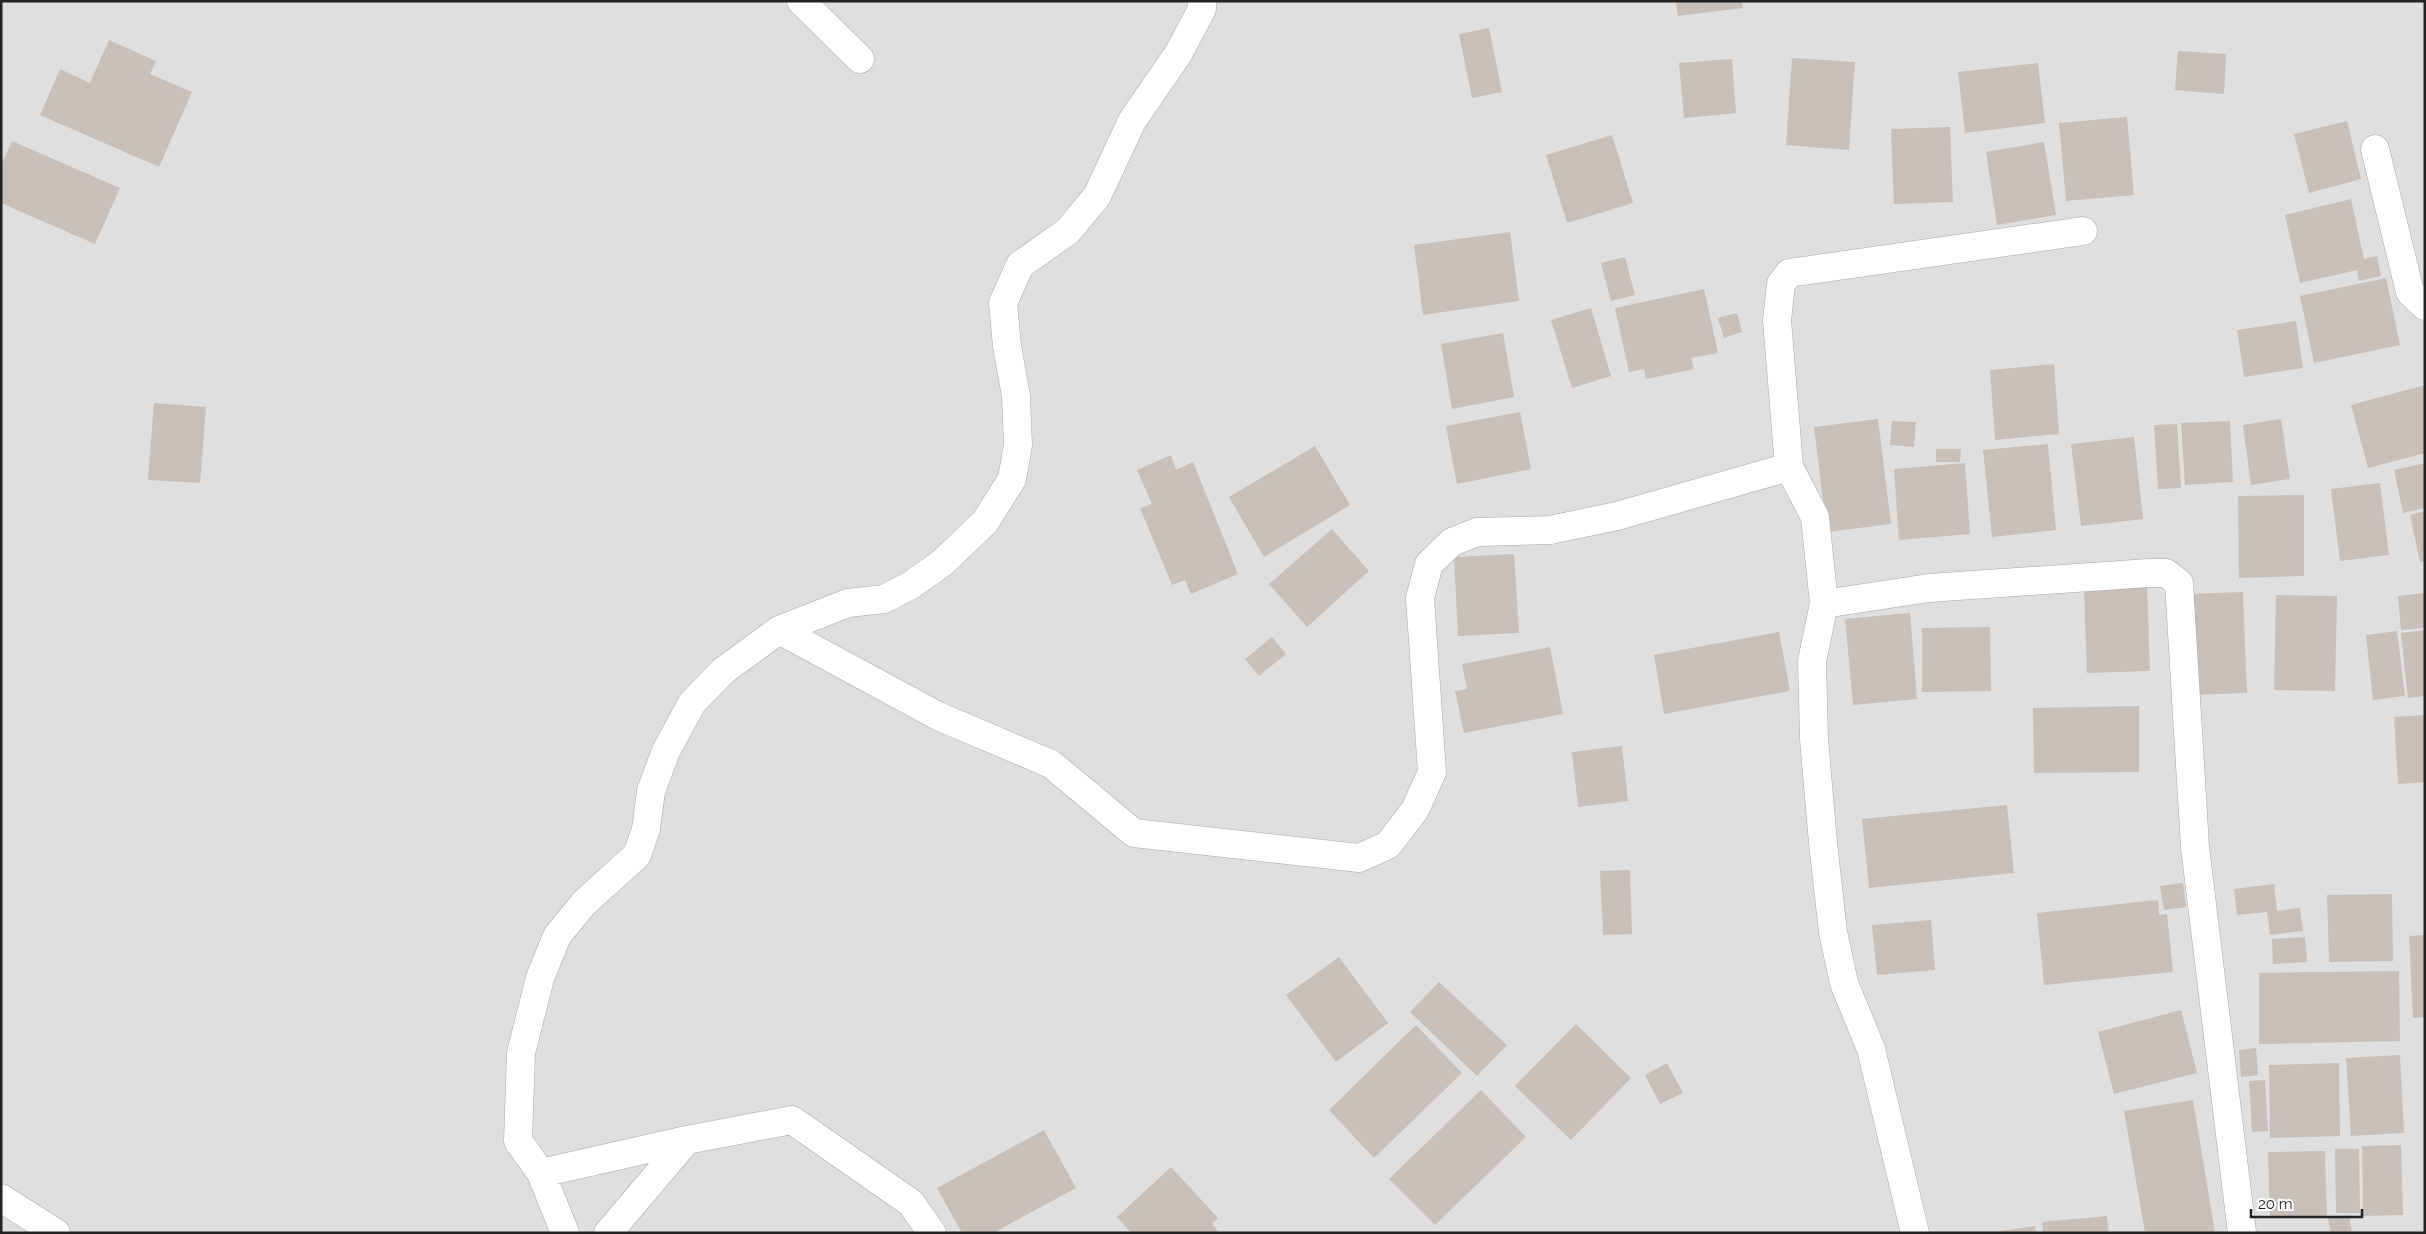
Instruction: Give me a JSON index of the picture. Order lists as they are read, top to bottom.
{
  "scale_bar": "20 m"
}
